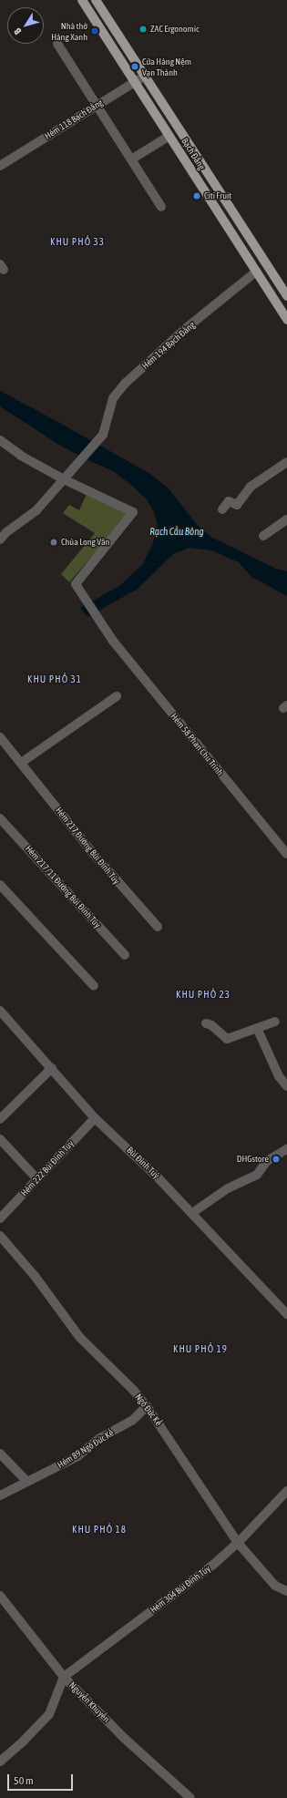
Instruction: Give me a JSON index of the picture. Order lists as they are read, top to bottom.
{
  "streets": {
    "main road": ["Bạch Đằng"],
    "street": [
      "Hẻm 118 Bạch Đằng",
      "Hẻm 194 Bạch Đằng",
      "Hẻm 58 Phan Chu Trinh",
      "Hẻm 217 Đường Bùi Đình Túy",
      "Hẻm 217/11 Đường Bùi Đình Túy",
      "Bùi Đình Tuý",
      "Hẻm 222 Bùi Đình Túy",
      "Ngô Đức Kế",
      "Hẻm 89 Ngô Đức Kế",
      "Hẻm 304 Bùi Đình Túy",
      "Nguyễn Khuyến"
    ]
  },
  "crossings": [
    ["Hẻm 118 Bạch Đằng", "Bạch Đằng"],
    ["Bạch Đằng", "Hẻm 194 Bạch Đằng"],
    ["Hẻm 194 Bạch Đằng", "Hẻm 58 Phan Chu Trinh"],
    ["Bùi Đình Tuý", "Hẻm 222 Bùi Đình Túy"],
    ["Ngô Đức Kế", "Hẻm 89 Ngô Đức Kế"],
    ["Ngô Đức Kế", "Hẻm 304 Bùi Đình Túy"],
    ["Hẻm 304 Bùi Đình Túy", "Nguyễn Khuyến"]
  ],
  "districts": [
    "KHU PHỐ 33",
    "KHU PHỐ 31",
    "KHU PHỐ 23",
    "KHU PHỐ 19",
    "KHU PHỐ 18"
  ],
  "water": ["Rạch Cầu Bông"],
  "places": [
    "ZAC Ergonomic",
    "Nhà thờ Hàng Xanh",
    "Cửa Hàng Nệm Vạn Thành",
    "Citi Fruit",
    "Chùa Long Vân",
    "DHGstore"
  ],
  "scale_bar": "50 m",
  "north": "bottom left"
}
